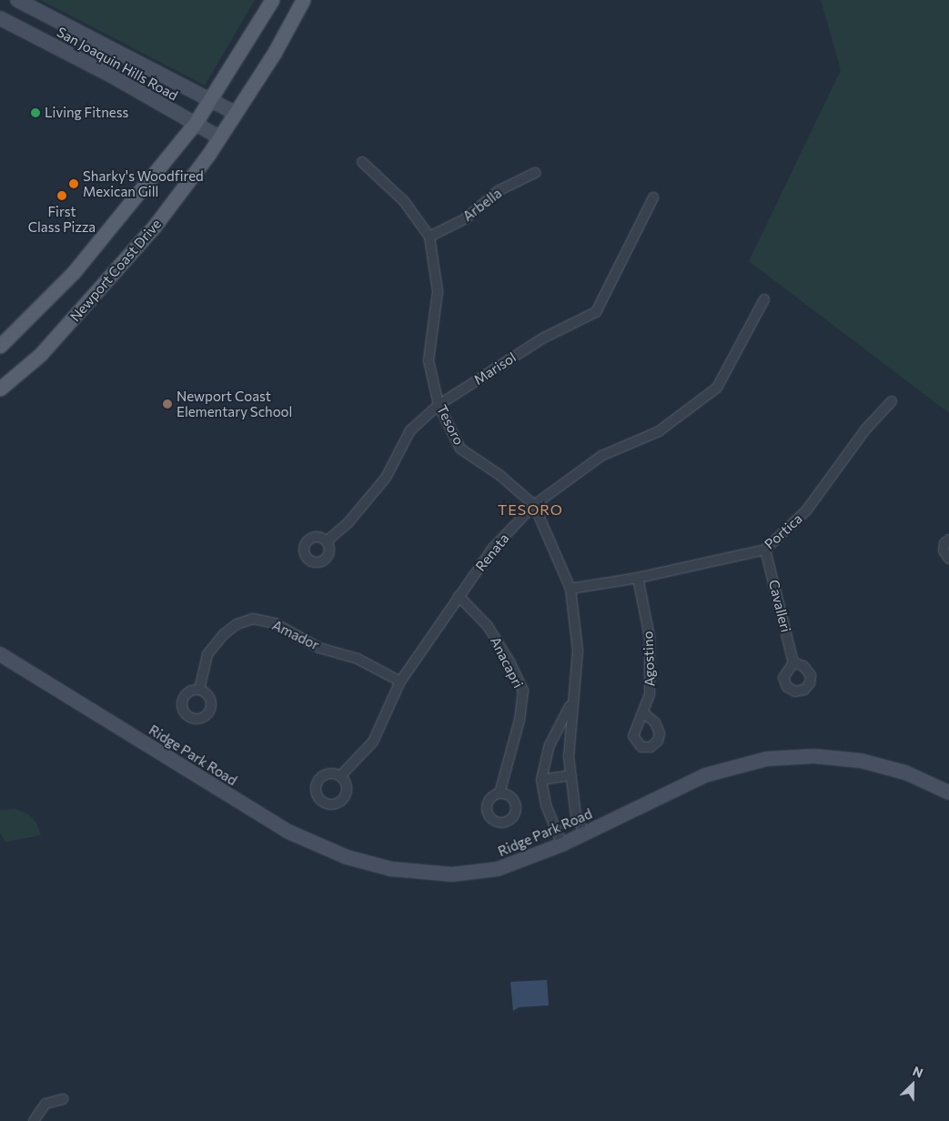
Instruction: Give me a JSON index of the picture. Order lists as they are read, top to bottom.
{
  "streets": {
    "main road": ["Newport Coast Drive"],
    "street": [
      "San Joaquin Hills Road",
      "Arbella",
      "Marisol",
      "Tesoro",
      "Portica",
      "Renata",
      "Cavalleri",
      "Amador",
      "Agostino",
      "Anacapri",
      "Ridge Park Road"
    ]
  },
  "crossings": [
    ["San Joaquin Hills Road", "Newport Coast Drive"],
    ["Arbella", "Tesoro"],
    ["Marisol", "Tesoro"],
    ["Tesoro", "Portica"],
    ["Tesoro", "Renata"],
    ["Tesoro", "Ridge Park Road"],
    ["Portica", "Cavalleri"],
    ["Portica", "Agostino"],
    ["Renata", "Amador"],
    ["Renata", "Anacapri"]
  ],
  "districts": ["TESORO"],
  "places": [
    "Living Fitness",
    "Sharky's Woodfired Mexican Gill",
    "First Class Pizza",
    "Newport Coast Elementary School"
  ],
  "north": "top right"
}
